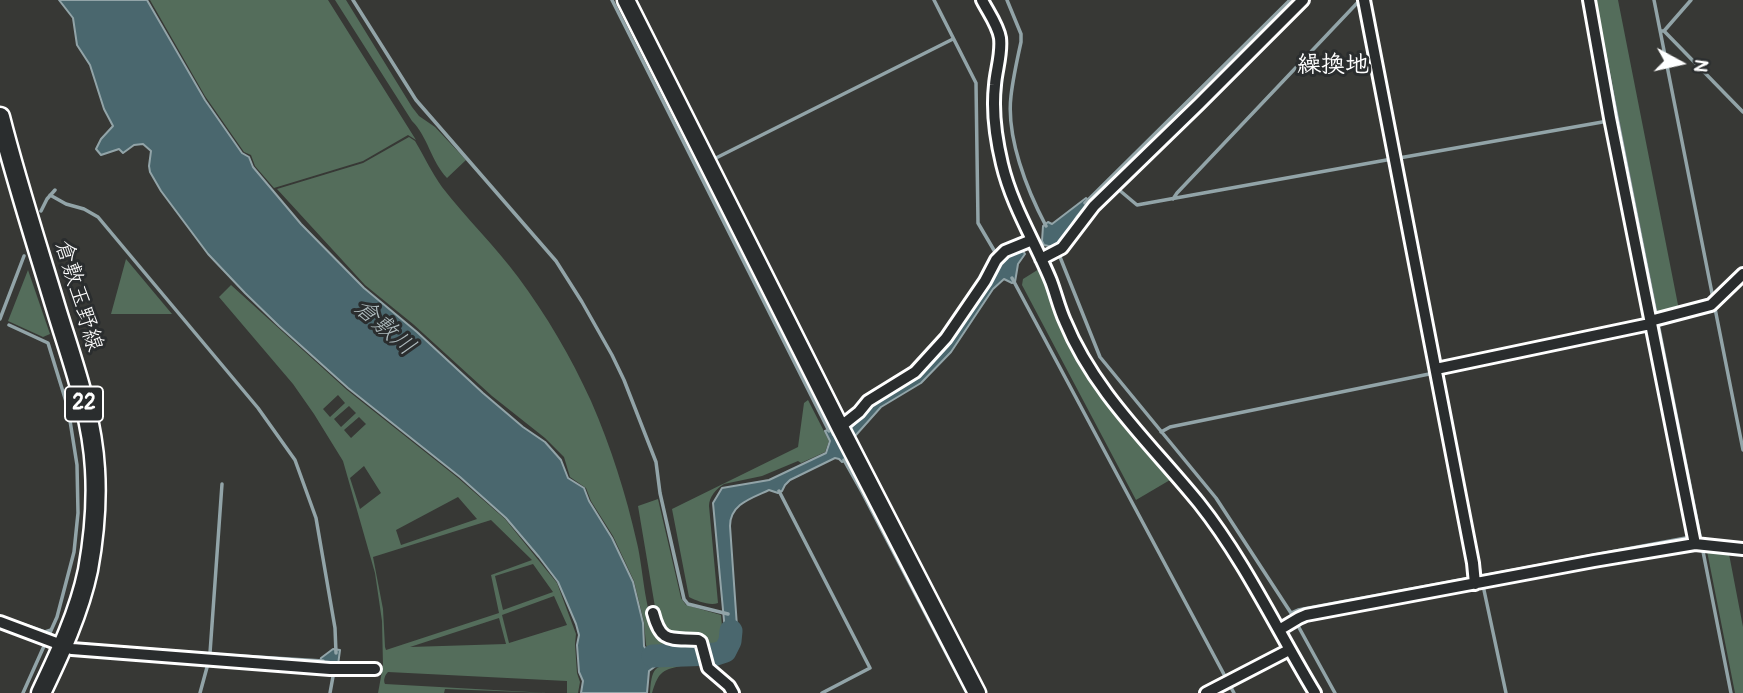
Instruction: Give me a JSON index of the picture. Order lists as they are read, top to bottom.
{
  "streets": {
    "main road": ["倉敷玉野線", "22"]
  },
  "districts": ["繰換地"],
  "water": ["倉敷川"],
  "north": "right"
}
